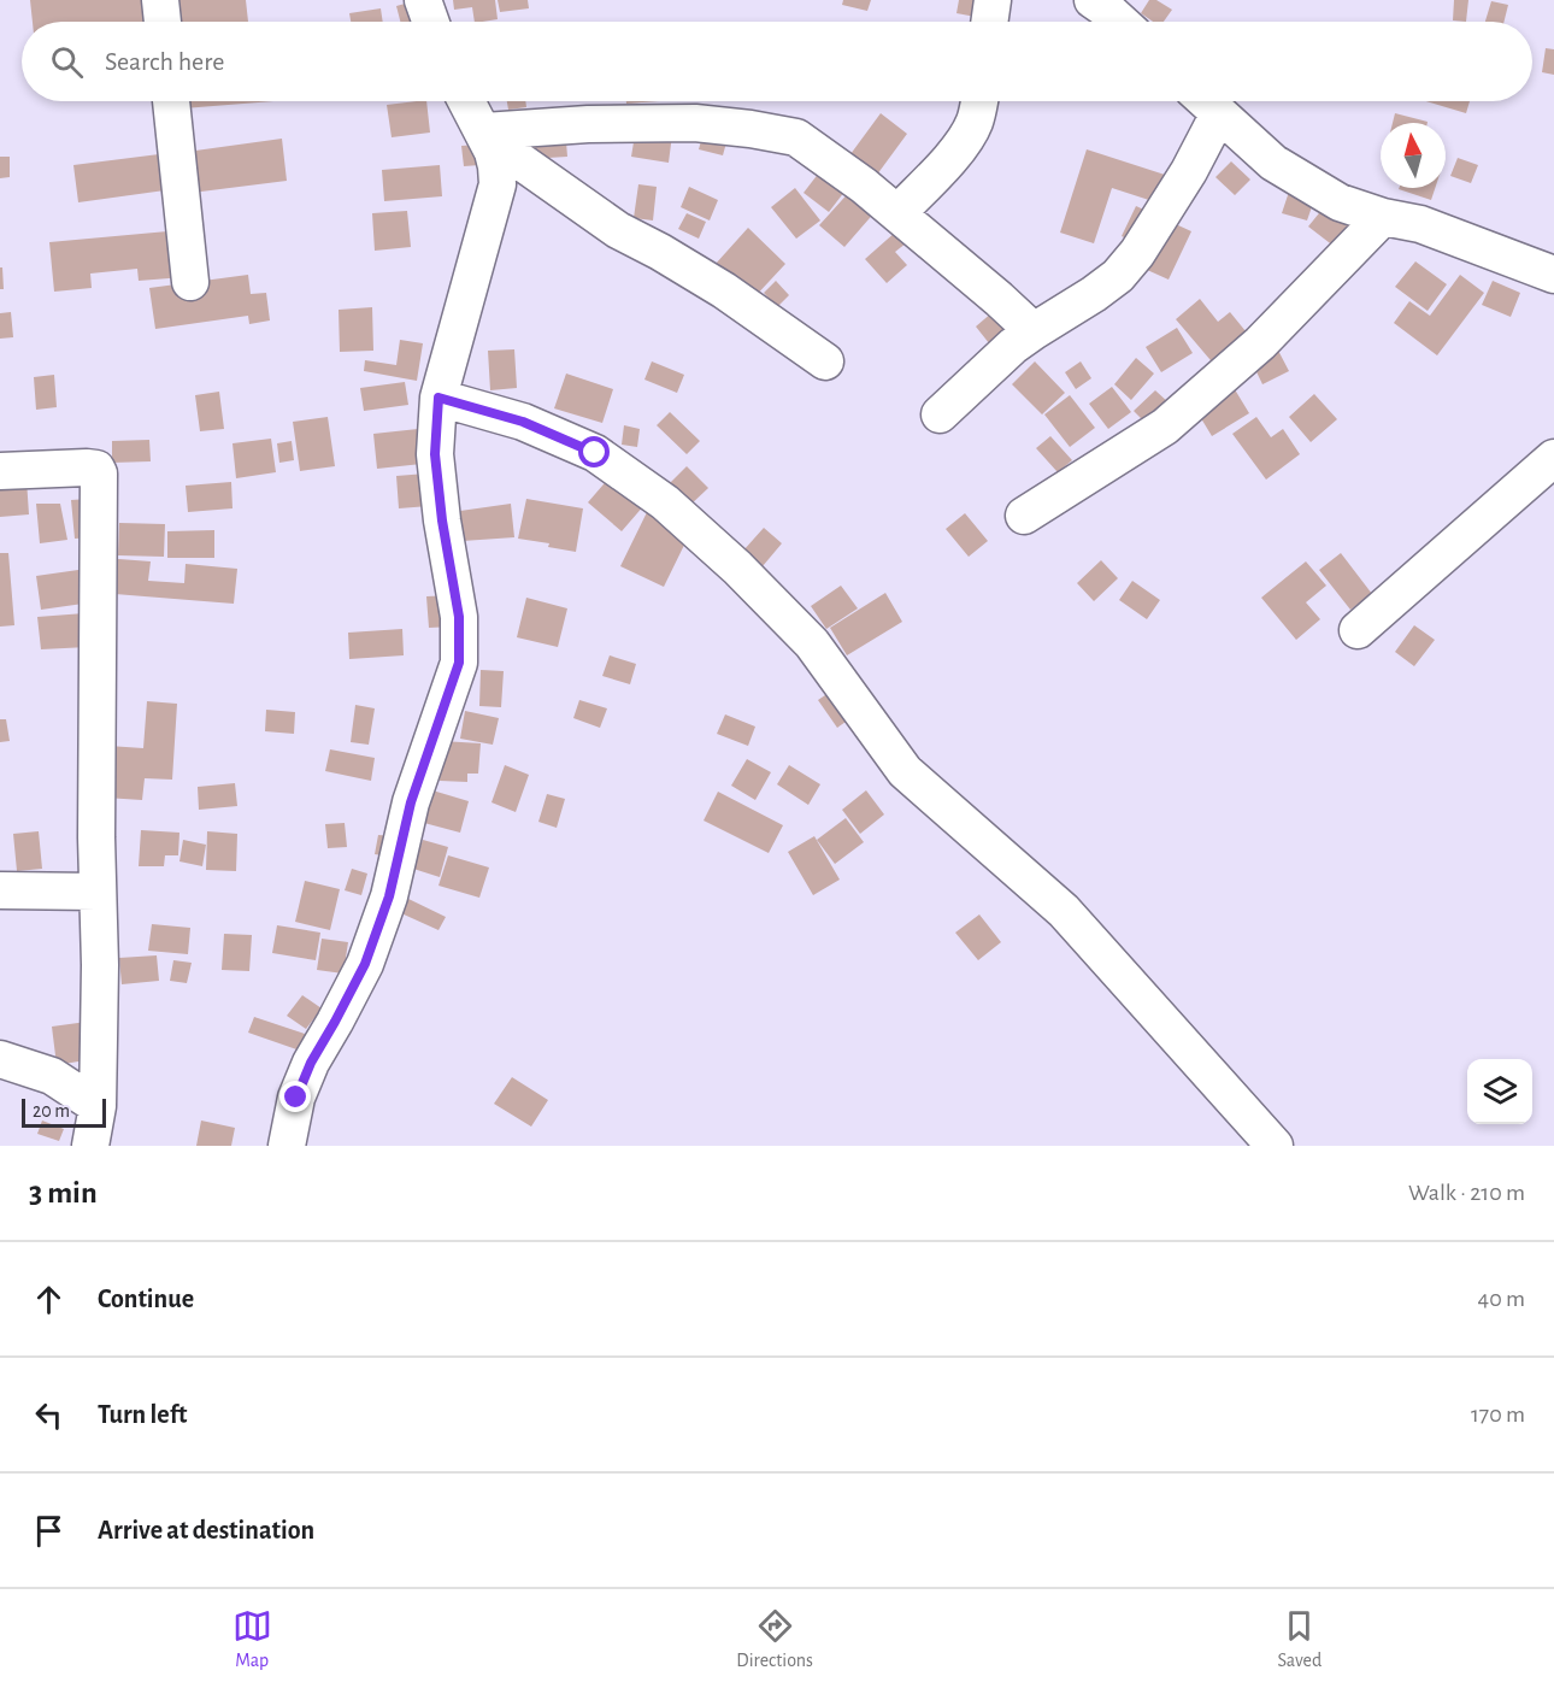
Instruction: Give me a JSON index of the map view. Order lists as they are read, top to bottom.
{
  "scale_bar": "20 m",
  "north": "top",
  "page": {
    "search": "Search here",
    "scale": "20 m",
    "heading": ["3 min", "Walk · 210 m"],
    "list": [
      ["Continue", "40 m"],
      ["Turn left", "170 m"],
      "Arrive at destination"
    ],
    "nav": ["Map", "Directions", "Saved"]
  }
}
